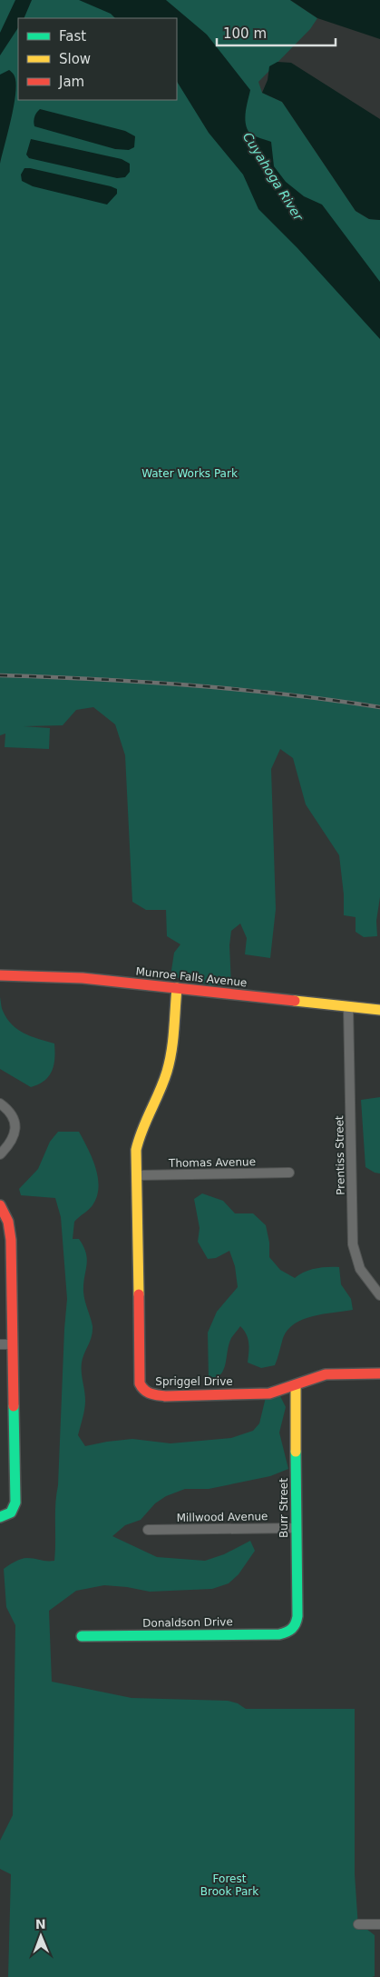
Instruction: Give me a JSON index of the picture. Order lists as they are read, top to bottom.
{
  "streets": {
    "street": [
      "Munroe Falls Avenue",
      "Prentiss Street",
      "Thomas Avenue",
      "Spriggel Drive",
      "Burr Street",
      "Millwood Avenue",
      "Donaldson Drive"
    ]
  },
  "crossings": [
    ["Munroe Falls Avenue", "Prentiss Street"],
    ["Thomas Avenue", "Spriggel Drive"],
    ["Spriggel Drive", "Burr Street"],
    ["Burr Street", "Millwood Avenue"],
    ["Burr Street", "Donaldson Drive"]
  ],
  "water": ["Cuyahoga River"],
  "parks": ["Water Works Park", "Forest Brook Park"],
  "legend": ["Fast", "Slow", "Jam"],
  "scale_bar": "100 m",
  "north": "top"
}
